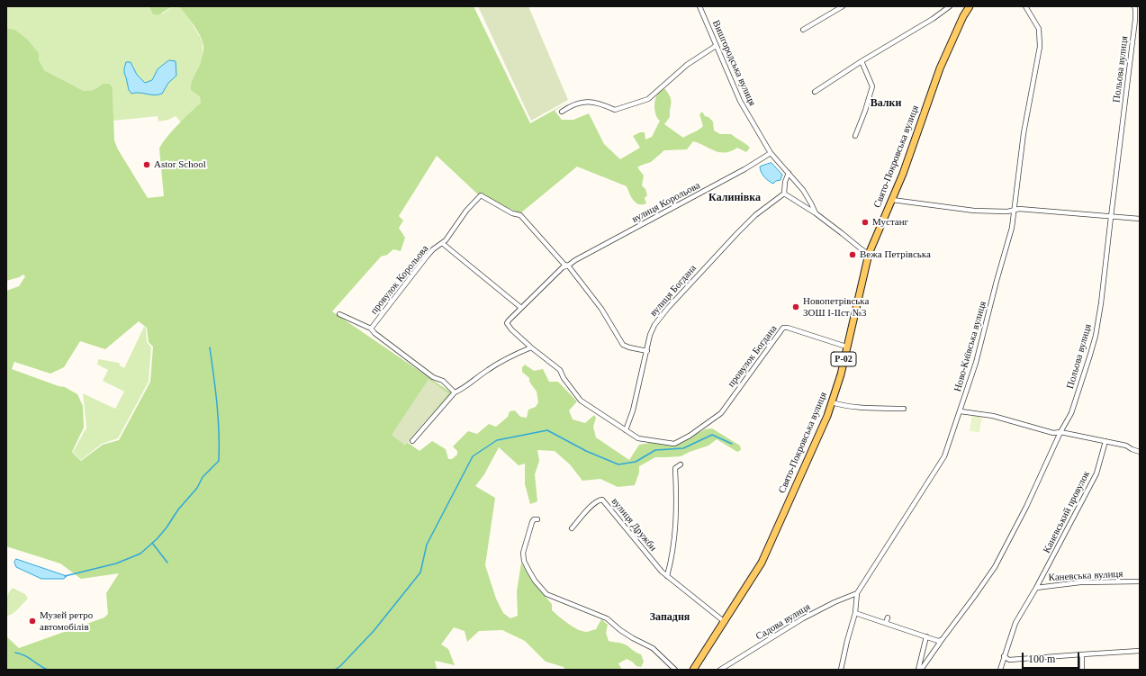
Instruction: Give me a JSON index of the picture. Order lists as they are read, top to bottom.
{
  "streets": {
    "main road": ["Свято-Покровська вулиця", "Р-02"],
    "street": [
      "Вишгородська вулиця",
      "Польова вулиця",
      "вулиця Корольова",
      "провулок Корольова",
      "вулиця Богдана",
      "Ново-Київська вулиця",
      "провулок Богдана",
      "Каневський провулок",
      "вулиця Дружби",
      "Каневська вулиця",
      "Садова вулиця"
    ]
  },
  "crossings": [
    ["Вишгородська вулиця", "Свято-Покровська вулиця"],
    ["Вишгородська вулиця", "вулиця Корольова"],
    ["Вишгородська вулиця", "вулиця Богдана"],
    ["Свято-Покровська вулиця", "провулок Богдана"],
    ["Свято-Покровська вулиця", "вулиця Дружби"],
    ["вулиця Корольова", "провулок Корольова"],
    ["вулиця Богдана", "провулок Богдана"],
    ["Ново-Київська вулиця", "Садова вулиця"],
    ["Каневський провулок", "Каневська вулиця"]
  ],
  "districts": ["Валки", "Калинівка", "Западня"],
  "places": [
    "Astor School",
    "Мустанг",
    "Вежа Петрівська",
    "Новопетрівська ЗОШ I-IIст №3",
    "Музей ретро автомобілів"
  ],
  "scale_bar": "100 m"
}
